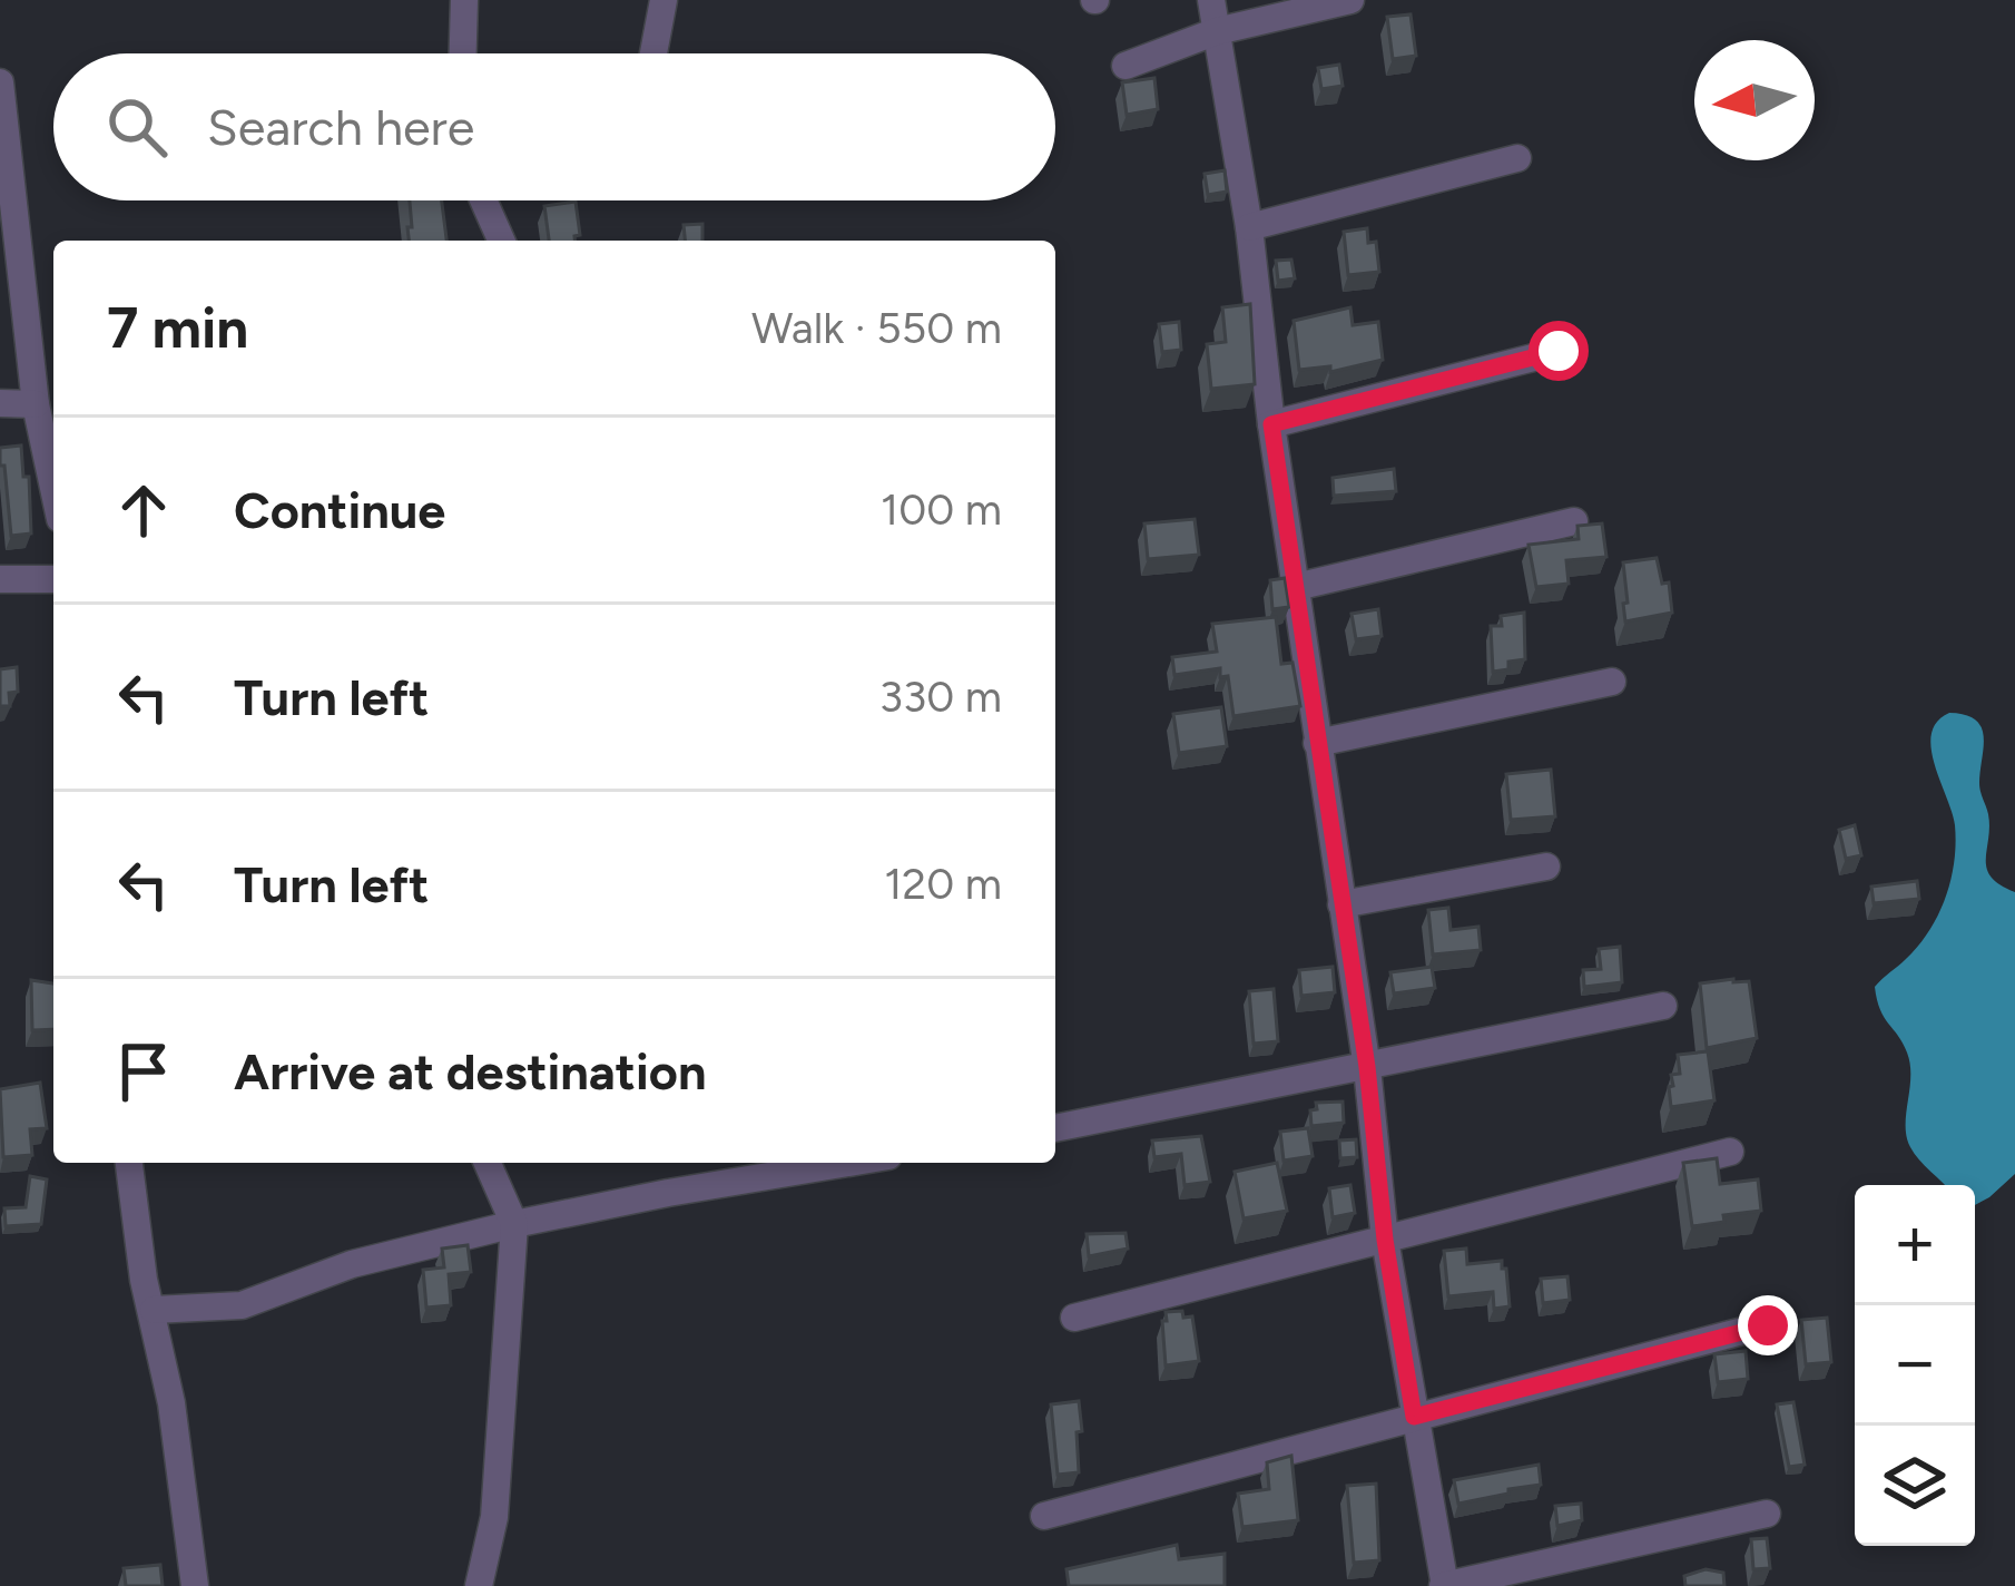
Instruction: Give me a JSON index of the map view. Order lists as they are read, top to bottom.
{
  "north": "left",
  "page": {
    "search": "Search here",
    "heading": ["7 min", "Walk · 550 m"],
    "list": [
      ["Continue", "100 m"],
      ["Turn left", "330 m"],
      ["Turn left", "120 m"],
      "Arrive at destination"
    ],
    "map_buttons": ["+", "−"]
  }
}
